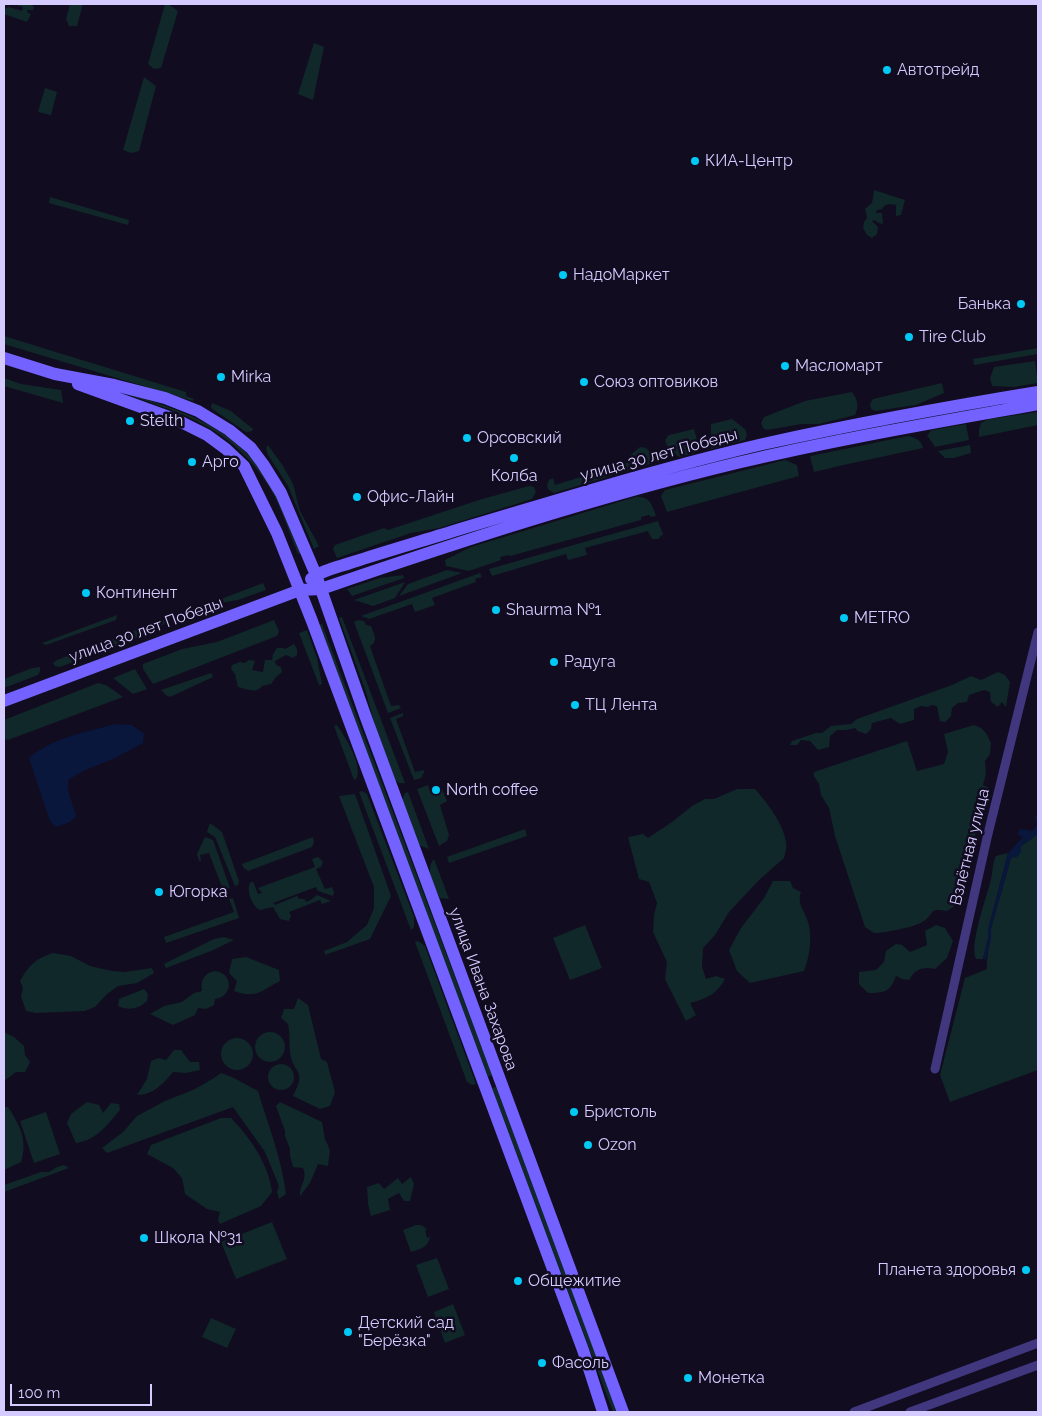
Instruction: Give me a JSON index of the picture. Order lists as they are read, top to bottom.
{
  "streets": {
    "main road": ["улица 30 лет Победы", "улица Ивана Захарова"],
    "street": ["Взлётная улица"]
  },
  "crossings": [
    ["улица 30 лет Победы", "улица Ивана Захарова"]
  ],
  "places": [
    "Автотрейд",
    "КИА-Центр",
    "НадоМаркет",
    "Банька",
    "Tire Club",
    "Масломарт",
    "Mirka",
    "Союз оптовиков",
    "Stelth",
    "Орсовский",
    "Колба",
    "Арго",
    "Офис-Лайн",
    "Континент",
    "Shaurma №1",
    "METRO",
    "Радуга",
    "ТЦ Лента",
    "North coffee",
    "Югорка",
    "Бристоль",
    "Ozon",
    "Школа №31",
    "Планета здоровья",
    "Общежитие",
    "Детский сад \"Берёзка\"",
    "Фасоль",
    "Монетка"
  ],
  "scale_bar": "100 m"
}
